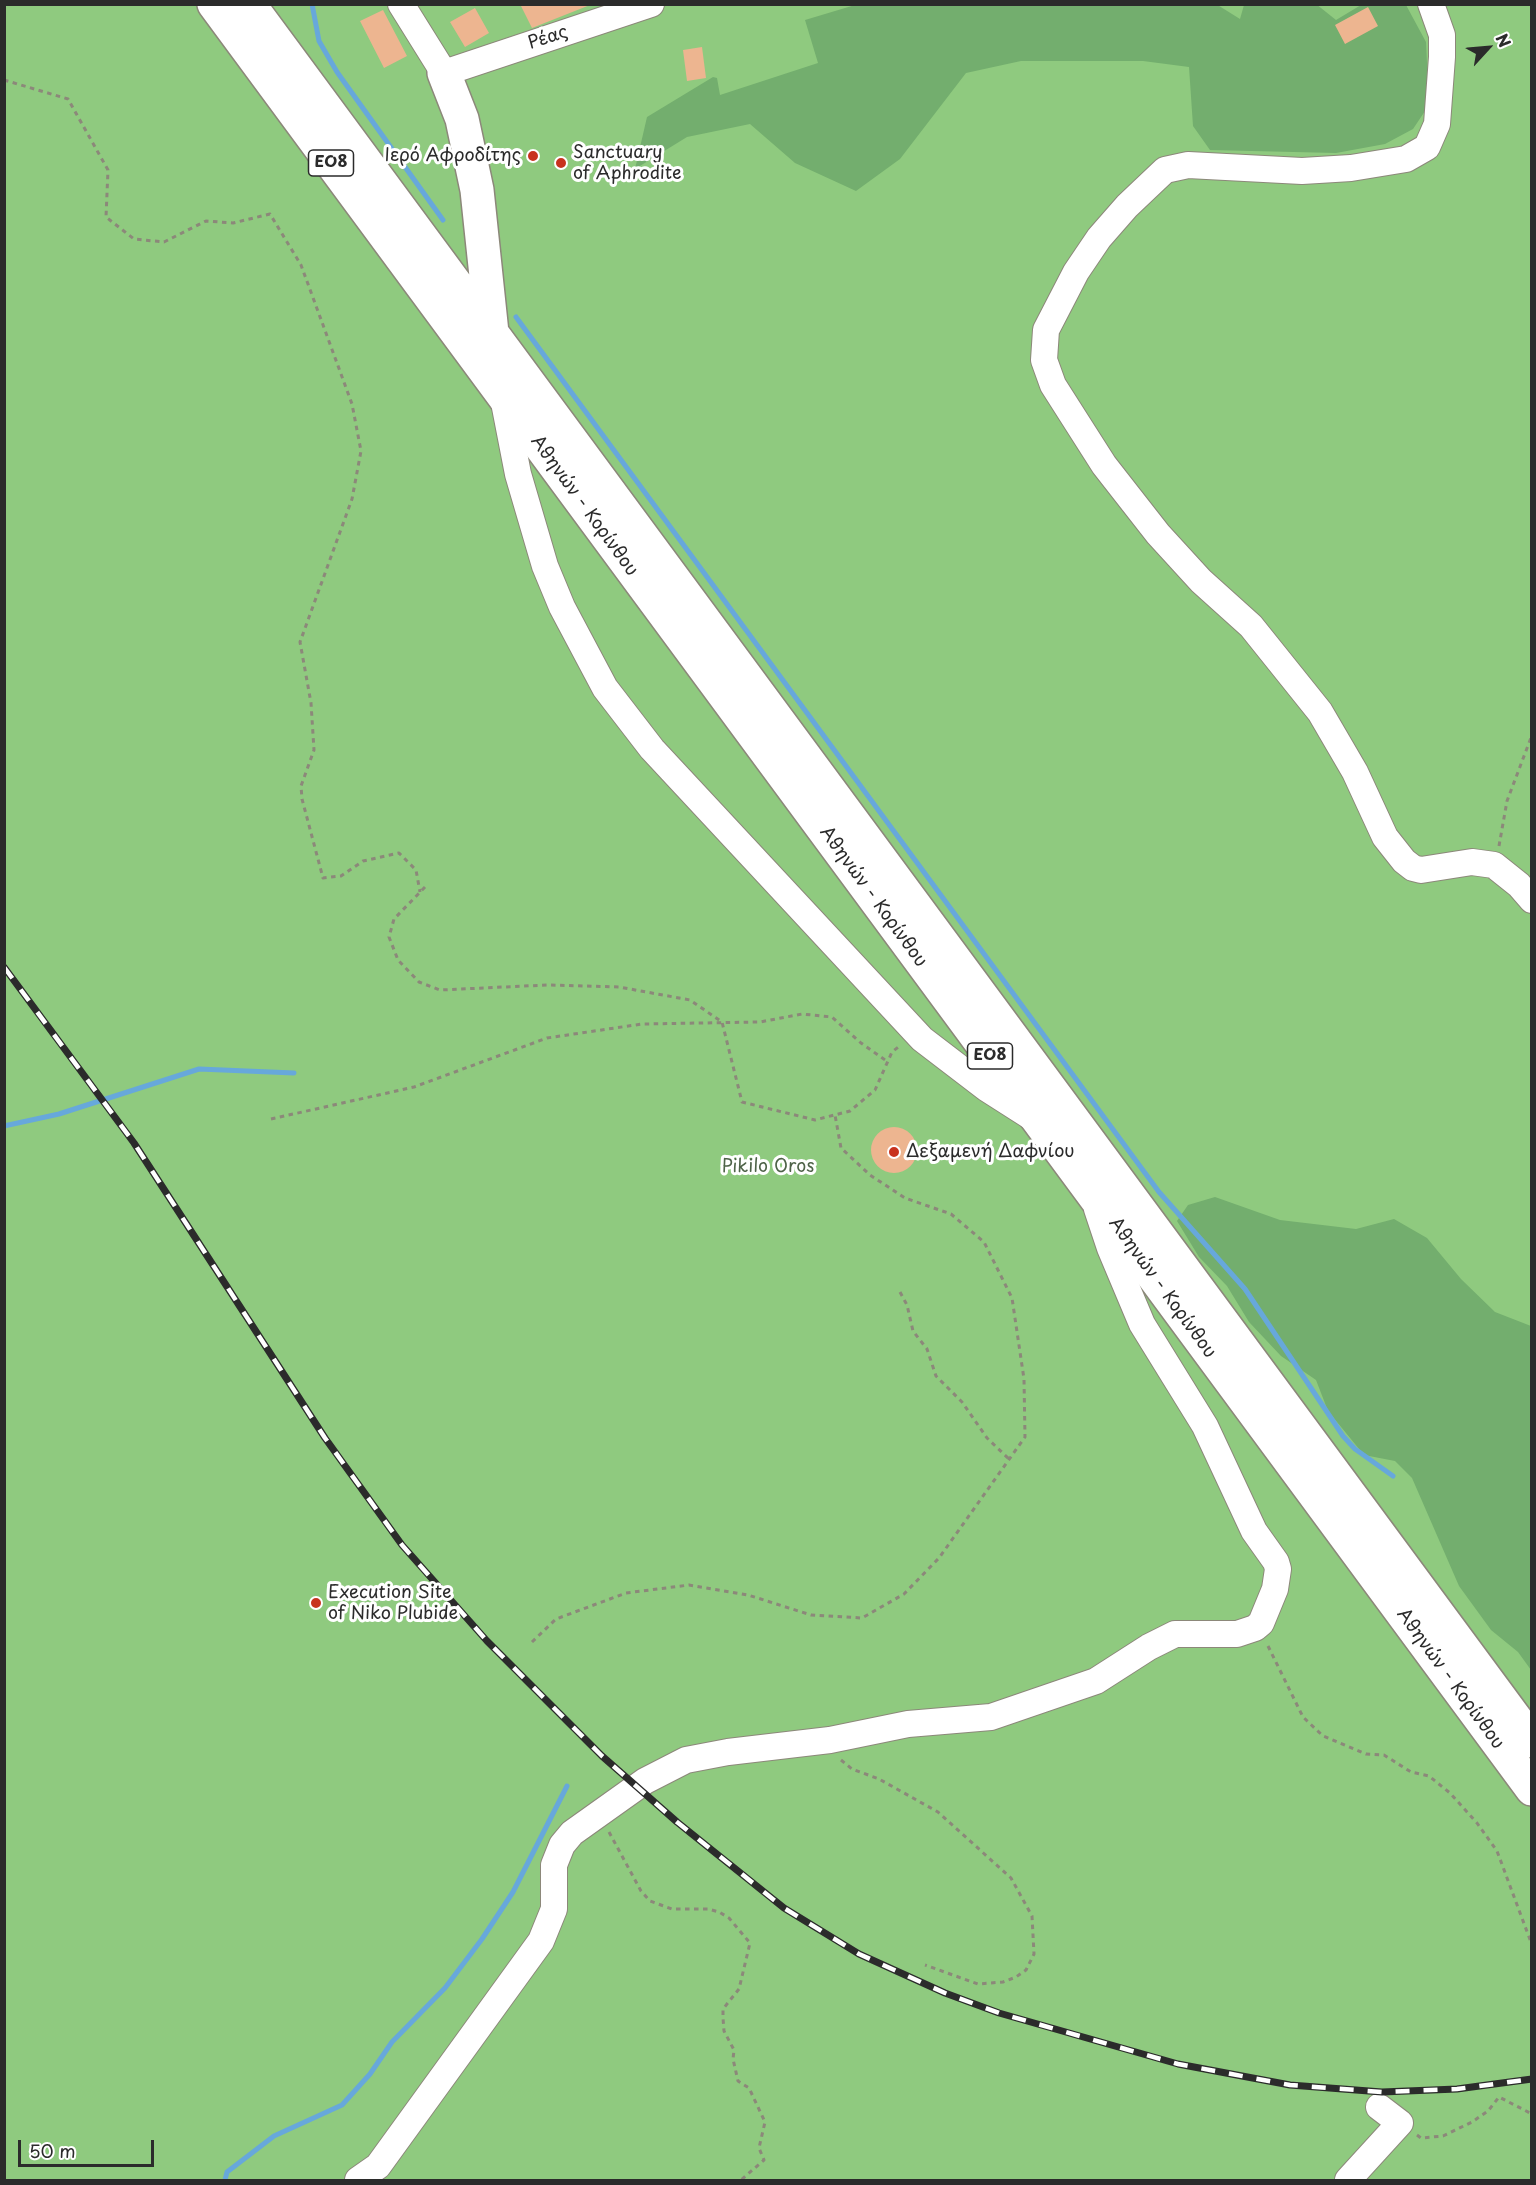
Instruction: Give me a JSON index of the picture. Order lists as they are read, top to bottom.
{
  "streets": {
    "highway": ["ΕΟ8", "Αθηνών - Κορίνθου"],
    "street": ["Ρέας"]
  },
  "parks": ["Pikilo Oros"],
  "places": [
    "Ιερό Αφροδίτης",
    "Sanctuary of Aphrodite",
    "Δεξαμενή Δαφνίου",
    "Execution Site of Niko Plubide"
  ],
  "scale_bar": "50 m",
  "north": "top right"
}
